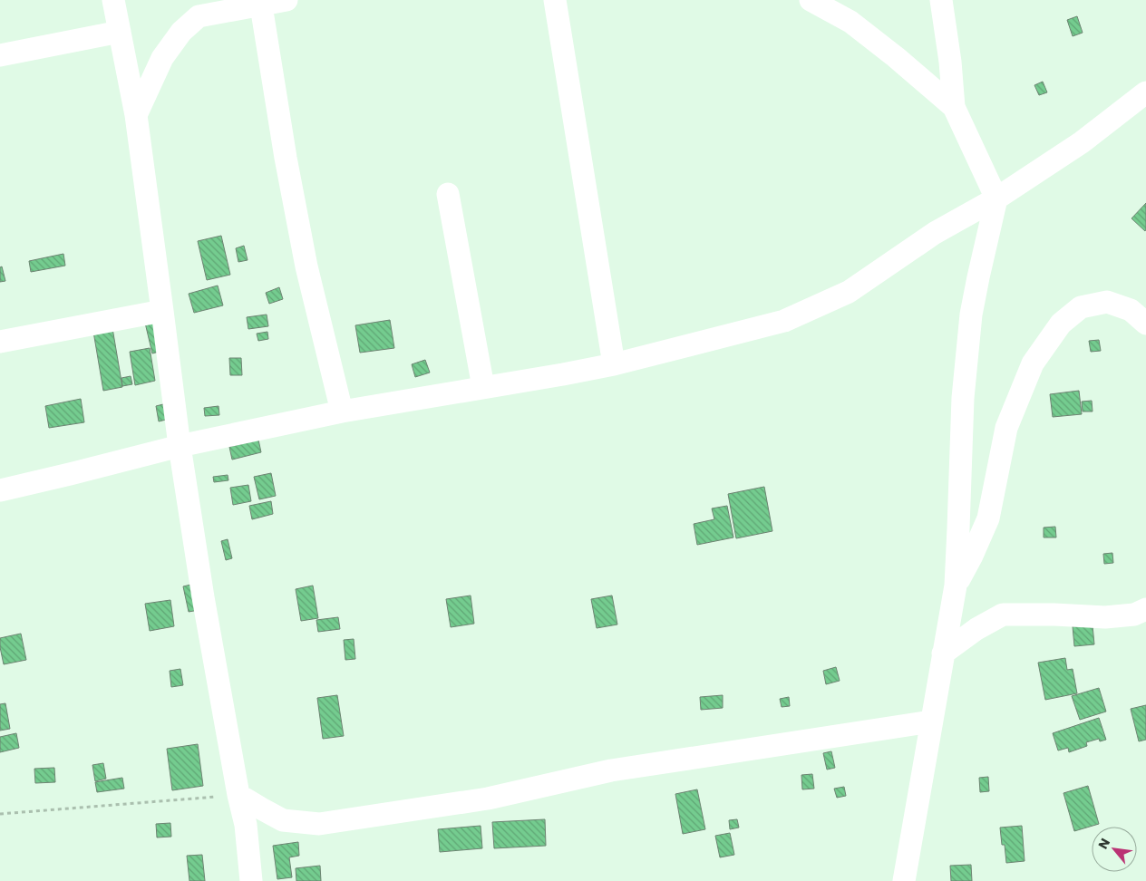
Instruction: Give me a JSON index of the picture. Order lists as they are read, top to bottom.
{
  "north": "top left"
}
